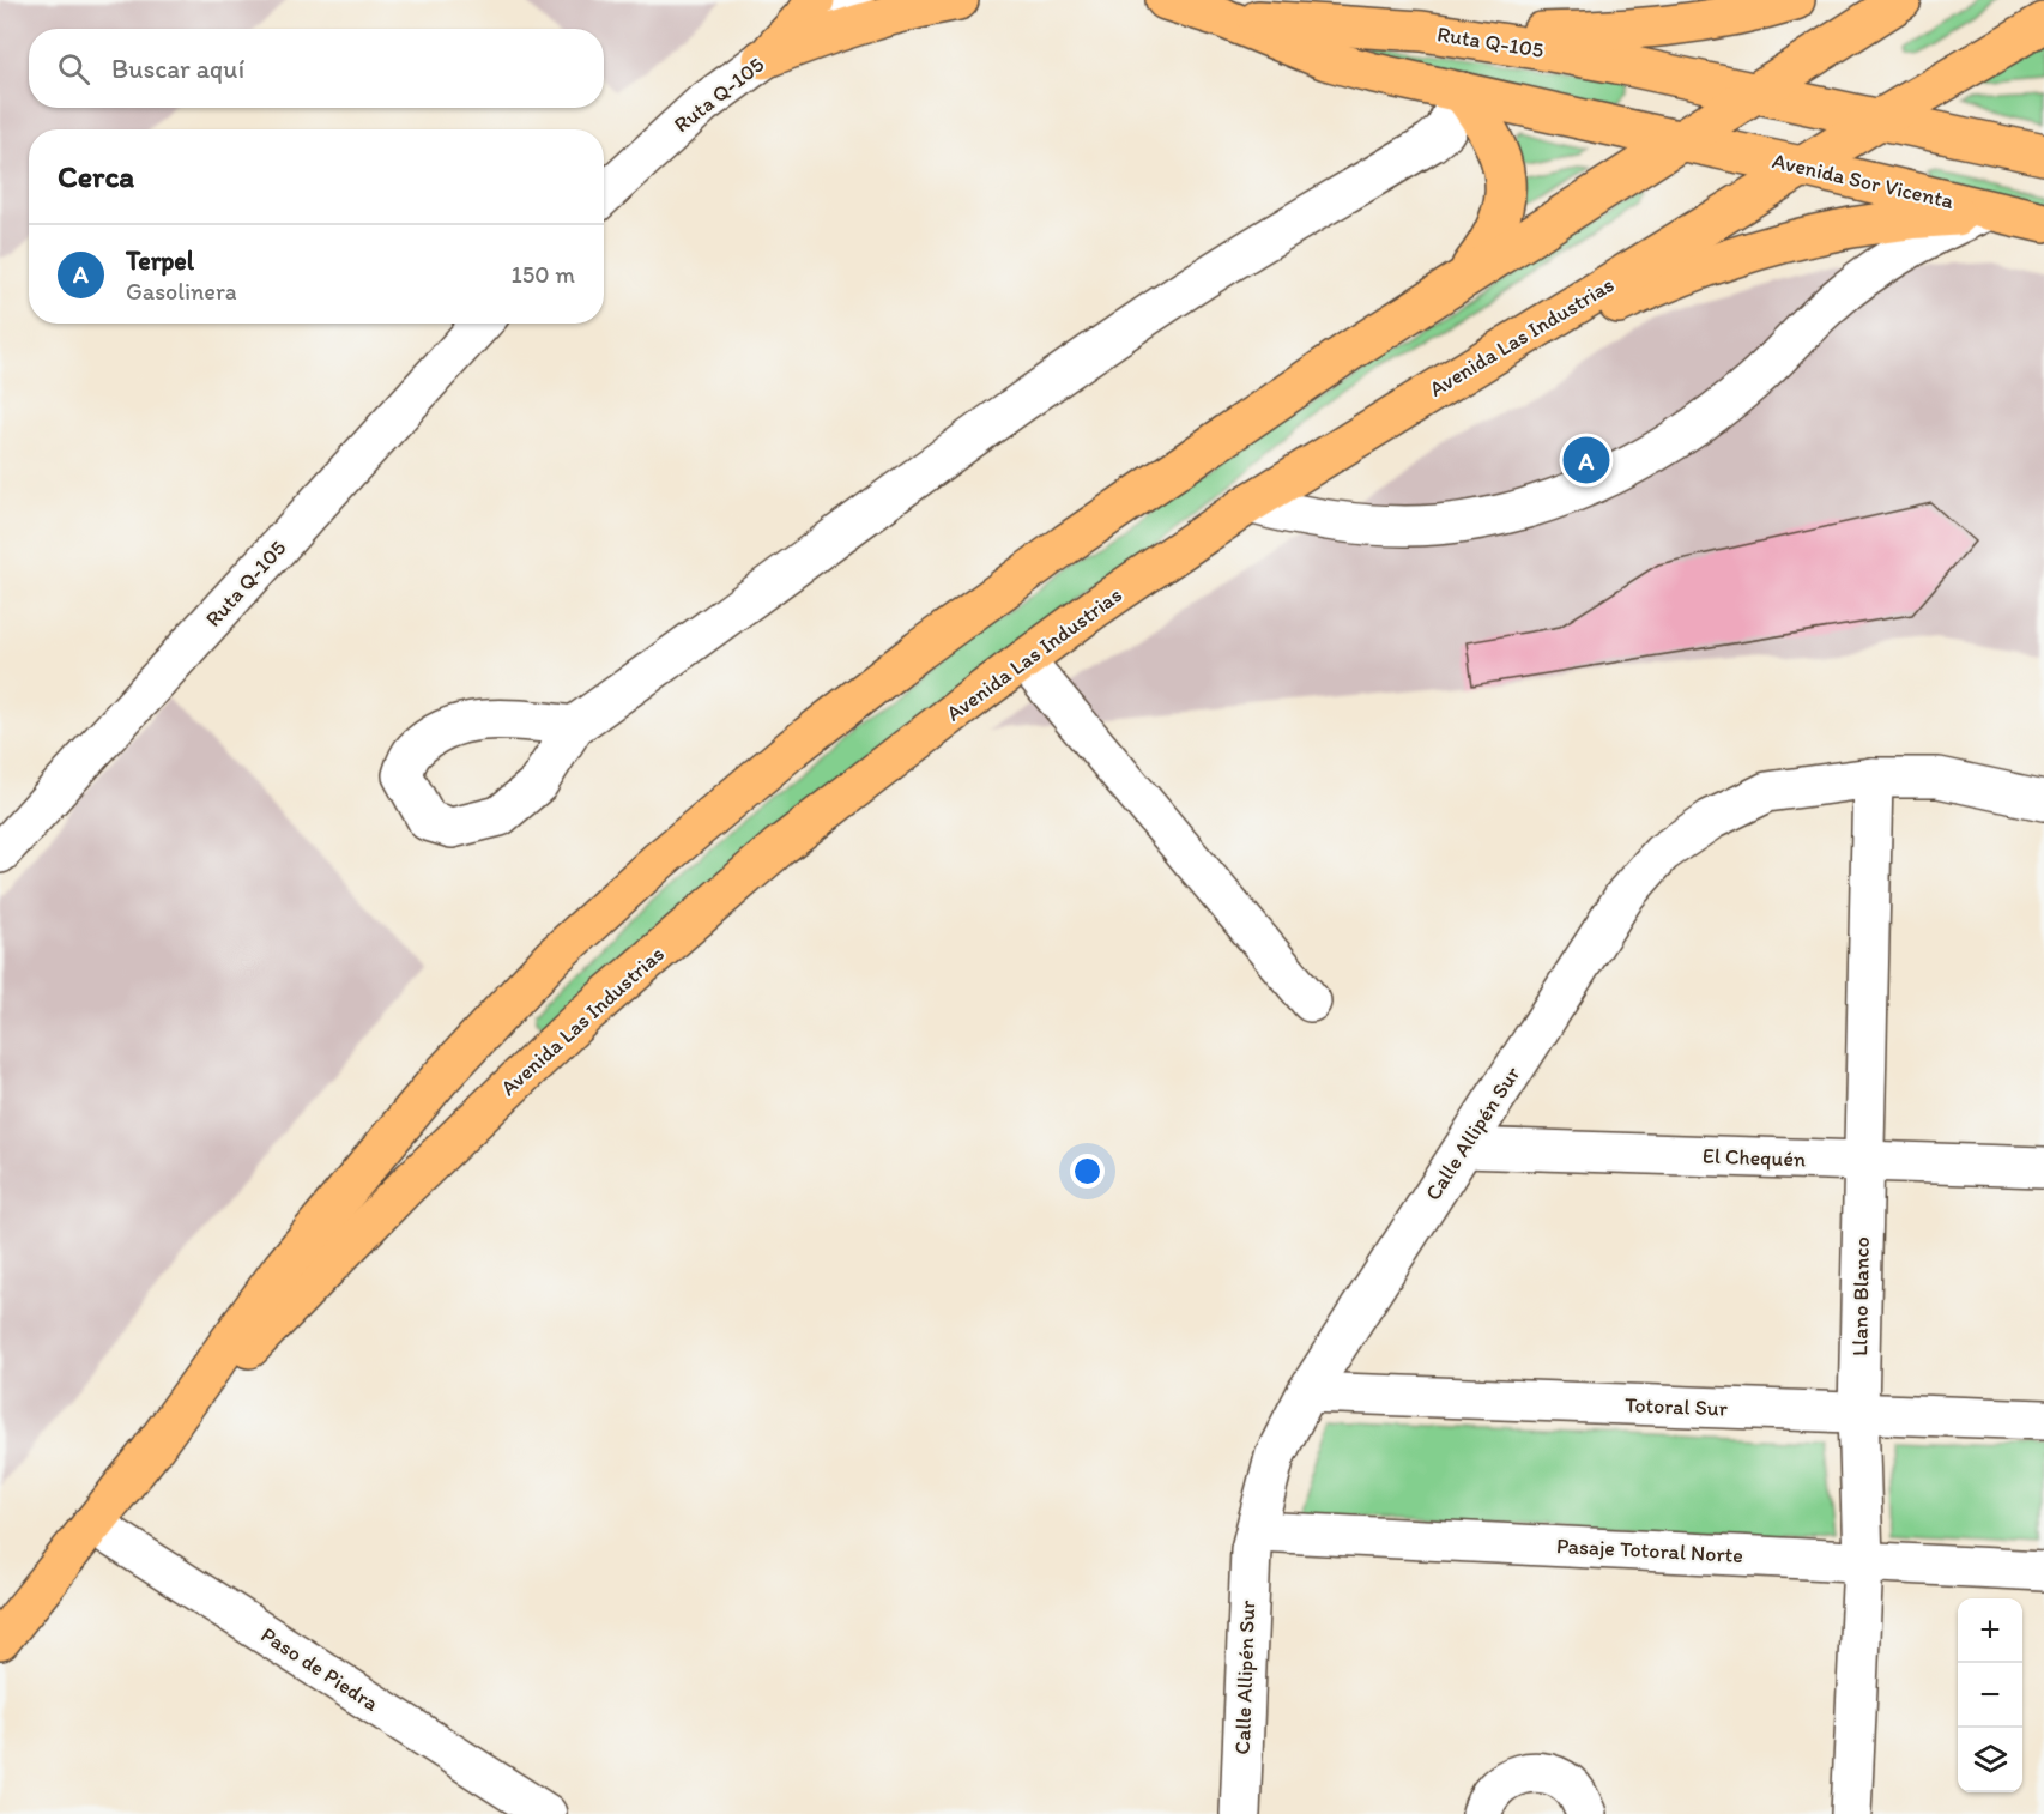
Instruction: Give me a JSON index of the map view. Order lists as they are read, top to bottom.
{
  "streets": {
    "main road": ["Ruta Q-105", "Avenida Sor Vicenta", "Avenida Las Industrias"],
    "street": [
      "Calle Allipén Sur",
      "El Chequén",
      "Llano Blanco",
      "Totoral Sur",
      "Pasaje Totoral Norte",
      "Paso de Piedra"
    ]
  },
  "crossings": [
    ["Ruta Q-105", "Avenida Sor Vicenta"],
    ["Ruta Q-105", "Avenida Las Industrias"],
    ["Avenida Sor Vicenta", "Avenida Las Industrias"],
    ["Avenida Las Industrias", "Paso de Piedra"],
    ["Calle Allipén Sur", "El Chequén"],
    ["Calle Allipén Sur", "Llano Blanco"],
    ["Calle Allipén Sur", "Totoral Sur"],
    ["Calle Allipén Sur", "Pasaje Totoral Norte"],
    ["El Chequén", "Llano Blanco"],
    ["Llano Blanco", "Totoral Sur"],
    ["Llano Blanco", "Pasaje Totoral Norte"]
  ],
  "page": {
    "search": "Buscar aquí",
    "heading": "Cerca",
    "list": [
      {
        "mark": "A",
        "name": "Terpel",
        "note": "Gasolinera",
        "value": "150 m"
      }
    ],
    "pins": "A",
    "map_buttons": ["+", "−"]
  }
}
